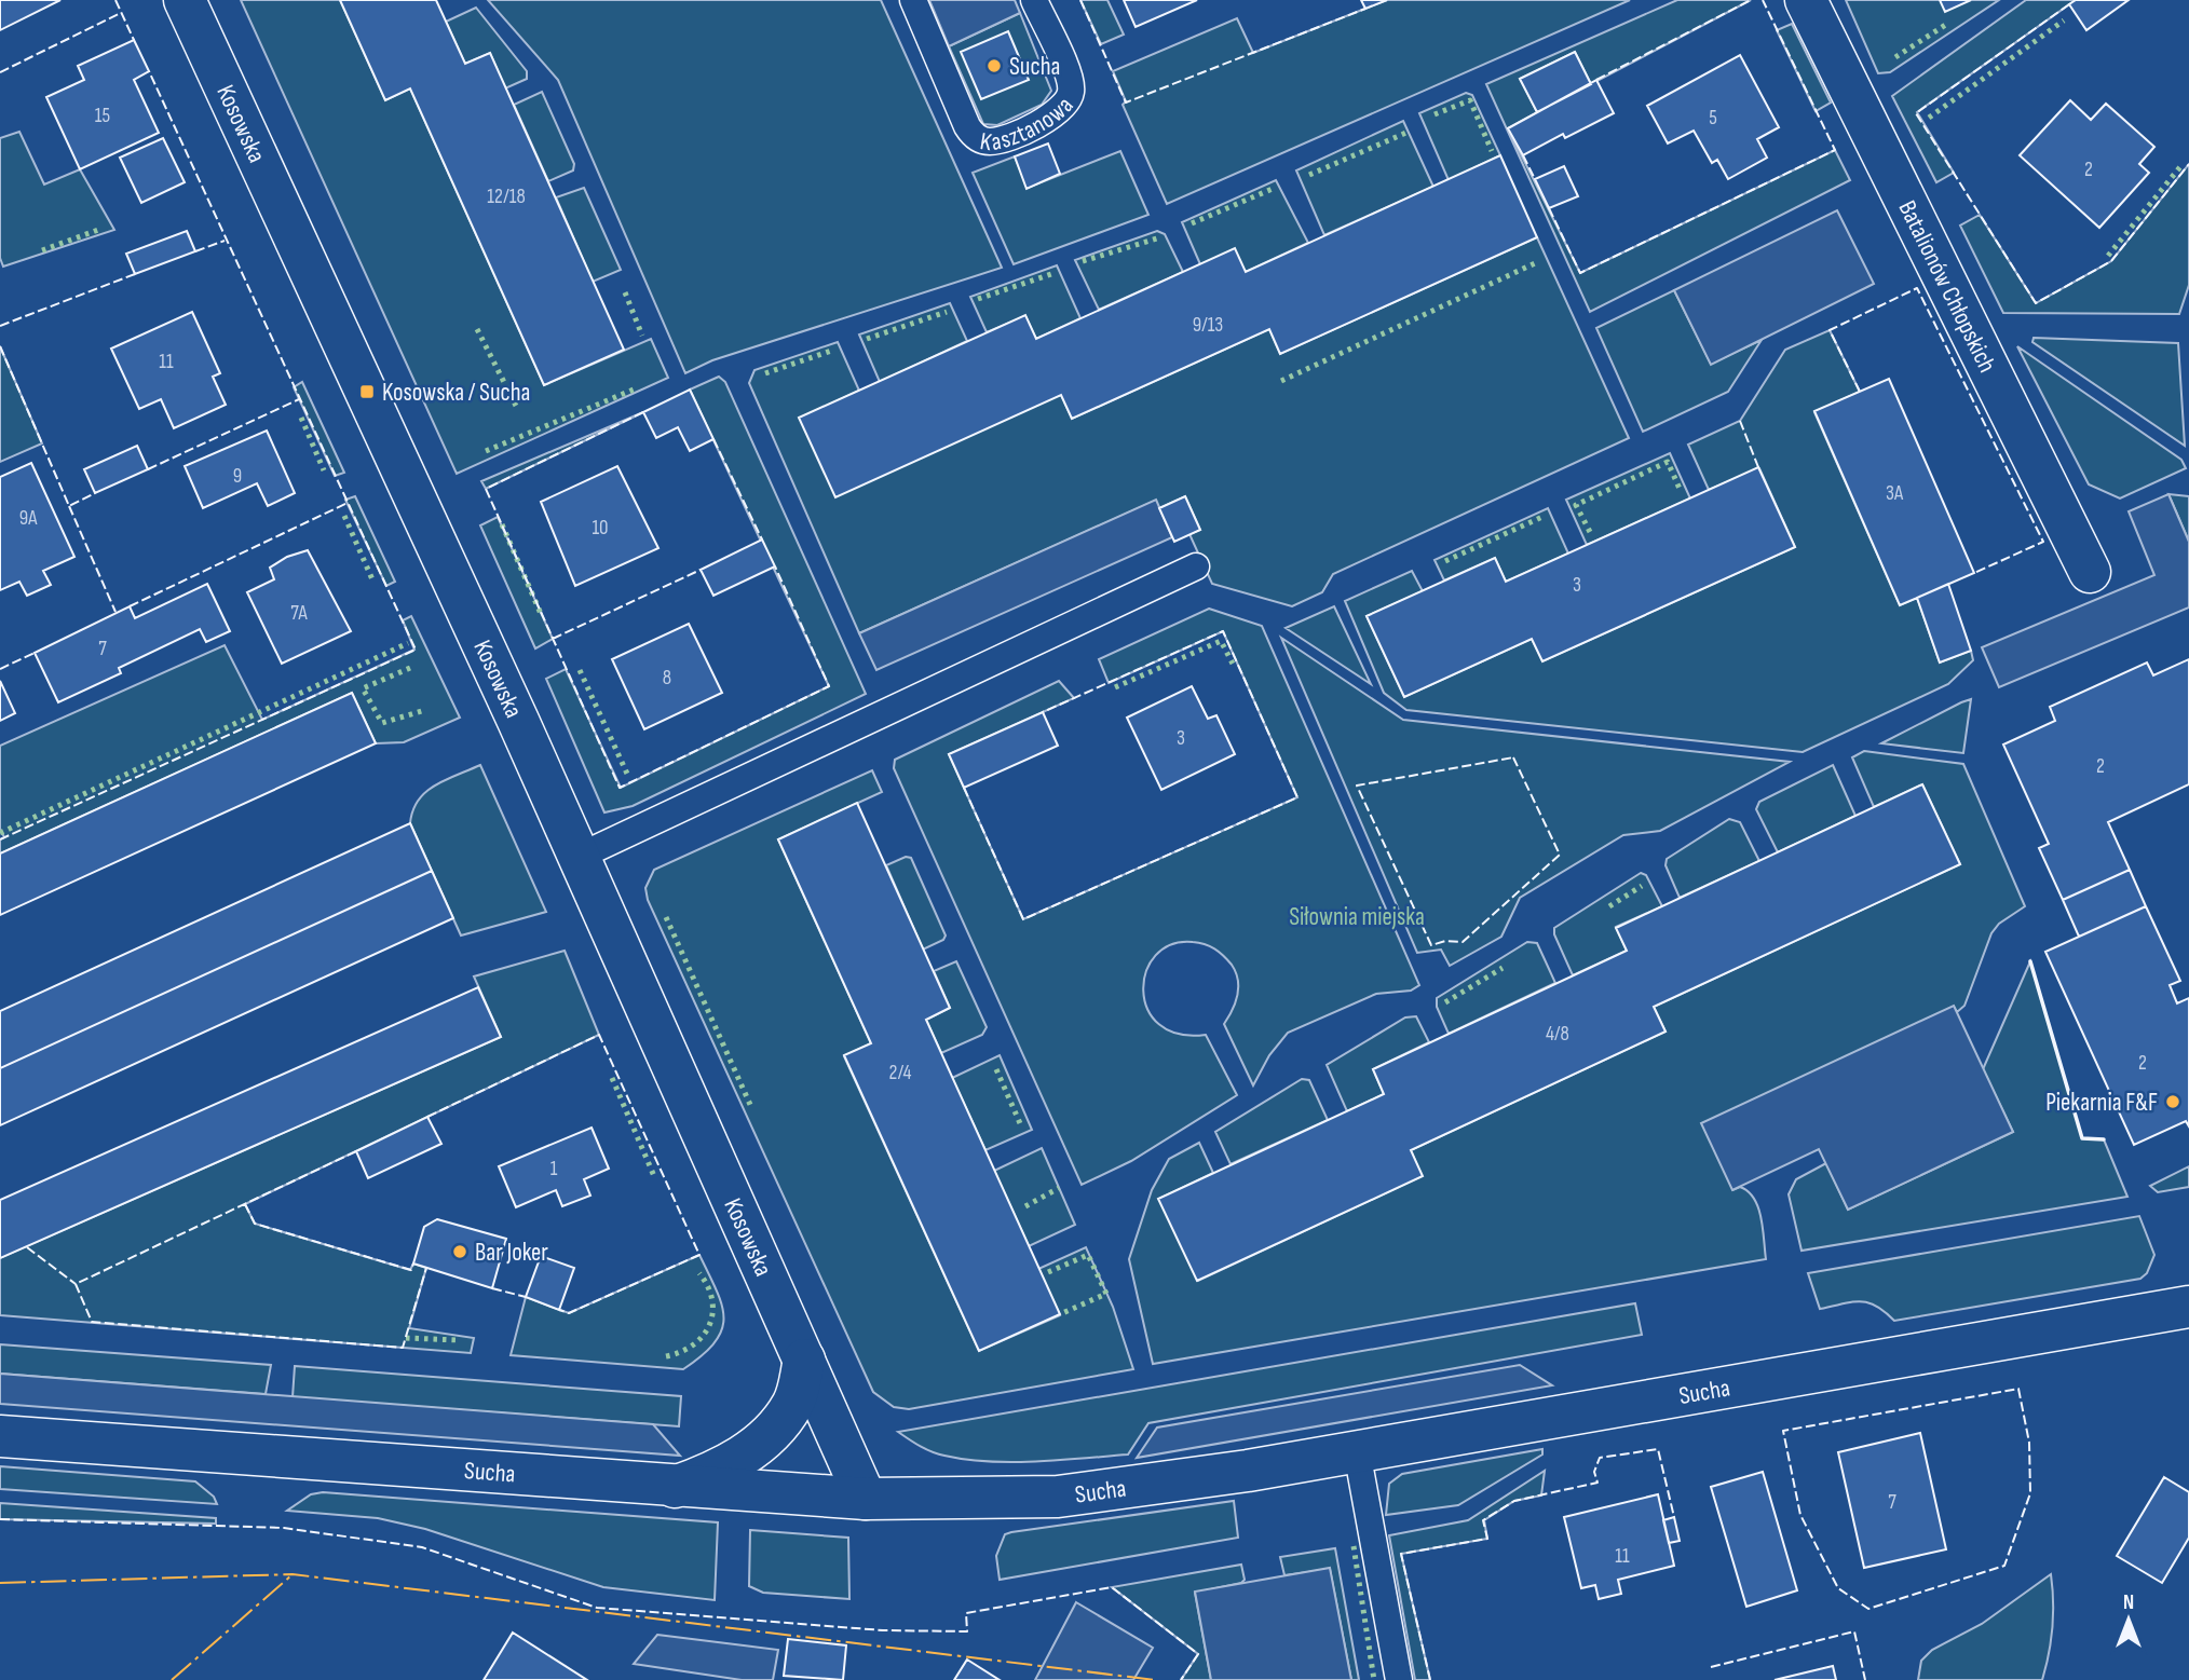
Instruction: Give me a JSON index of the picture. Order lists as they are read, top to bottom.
{
  "streets": {
    "street": ["Kosowska", "Batalionów Chłopskich", "Sucha"],
    "lane": ["Kasztanowa"]
  },
  "crossings": [
    ["Kosowska", "Sucha"]
  ],
  "parks": ["Siłownia miejska"],
  "places": {
    "other": ["Sucha", "Piekarnia F&F", "Bar Joker"],
    "transit": ["Kosowska / Sucha"]
  },
  "house_numbers": [
    "15",
    "5",
    "2",
    "12/18",
    "9/13",
    "11",
    "9",
    "3A",
    "9A",
    "10",
    "3",
    "7A",
    "7",
    "8",
    "3",
    "2",
    "4/8",
    "2",
    "2/4",
    "1",
    "7",
    "11"
  ],
  "north": "top"
}
